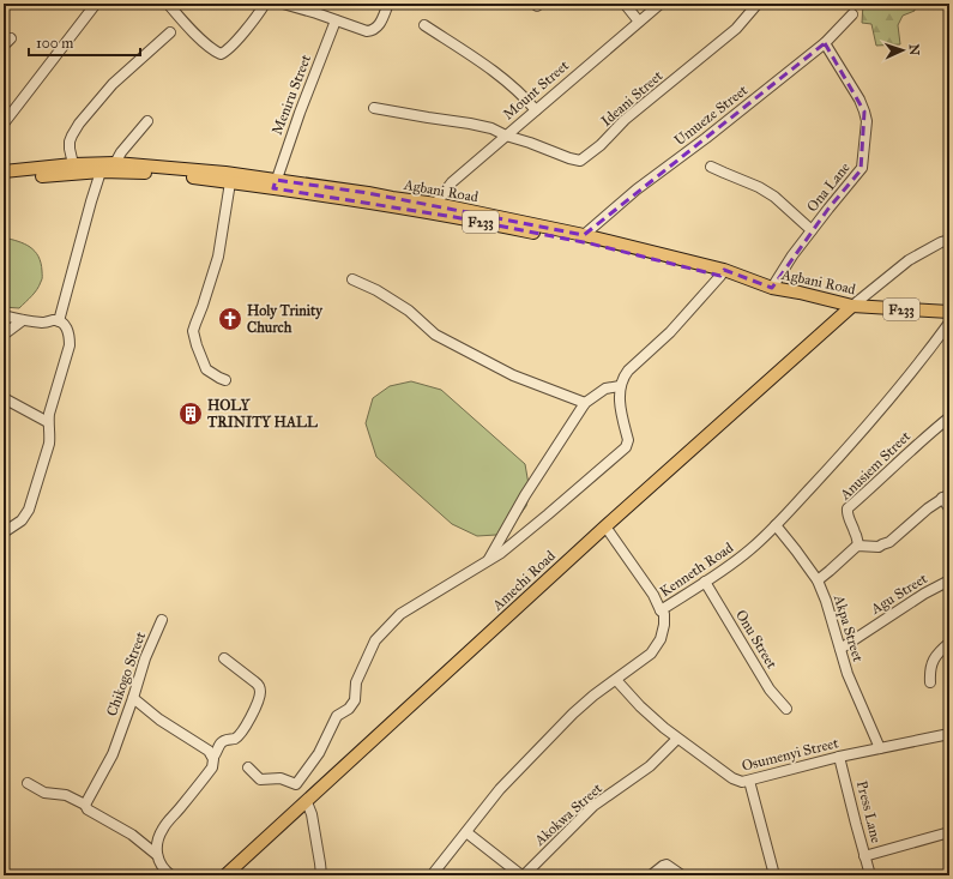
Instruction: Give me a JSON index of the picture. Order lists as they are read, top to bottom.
{
  "streets": {
    "main road": ["Agbani Road", "F233", "Amechi Road"],
    "street": [
      "Mount Street",
      "Meniru Street",
      "Ideani Street",
      "Umueze Street",
      "Ona Lane",
      "Anusiem Street",
      "Kenneth Road",
      "Agu Street",
      "Akpa Street",
      "Onu Street",
      "Chikogo Street",
      "Osumenyi Street",
      "Press Lane",
      "Akokwa Street"
    ]
  },
  "crossings": [
    ["Mount Street", "Ideani Street"],
    ["Mount Street", "Agbani Road"],
    ["Meniru Street", "Agbani Road"],
    ["Umueze Street", "Ona Lane"],
    ["Umueze Street", "Agbani Road"],
    ["Ona Lane", "Agbani Road"],
    ["Agbani Road", "Amechi Road"],
    ["Kenneth Road", "Akpa Street"],
    ["Kenneth Road", "Onu Street"],
    ["Kenneth Road", "Osumenyi Street"],
    ["Agu Street", "Akpa Street"],
    ["Akpa Street", "Osumenyi Street"],
    ["Osumenyi Street", "Press Lane"],
    ["Osumenyi Street", "Akokwa Street"]
  ],
  "places": {
    "church": ["Holy Trinity Church"],
    "building": ["HOLY TRINITY HALL"]
  },
  "scale_bar": "100 m",
  "north": "right"
}
